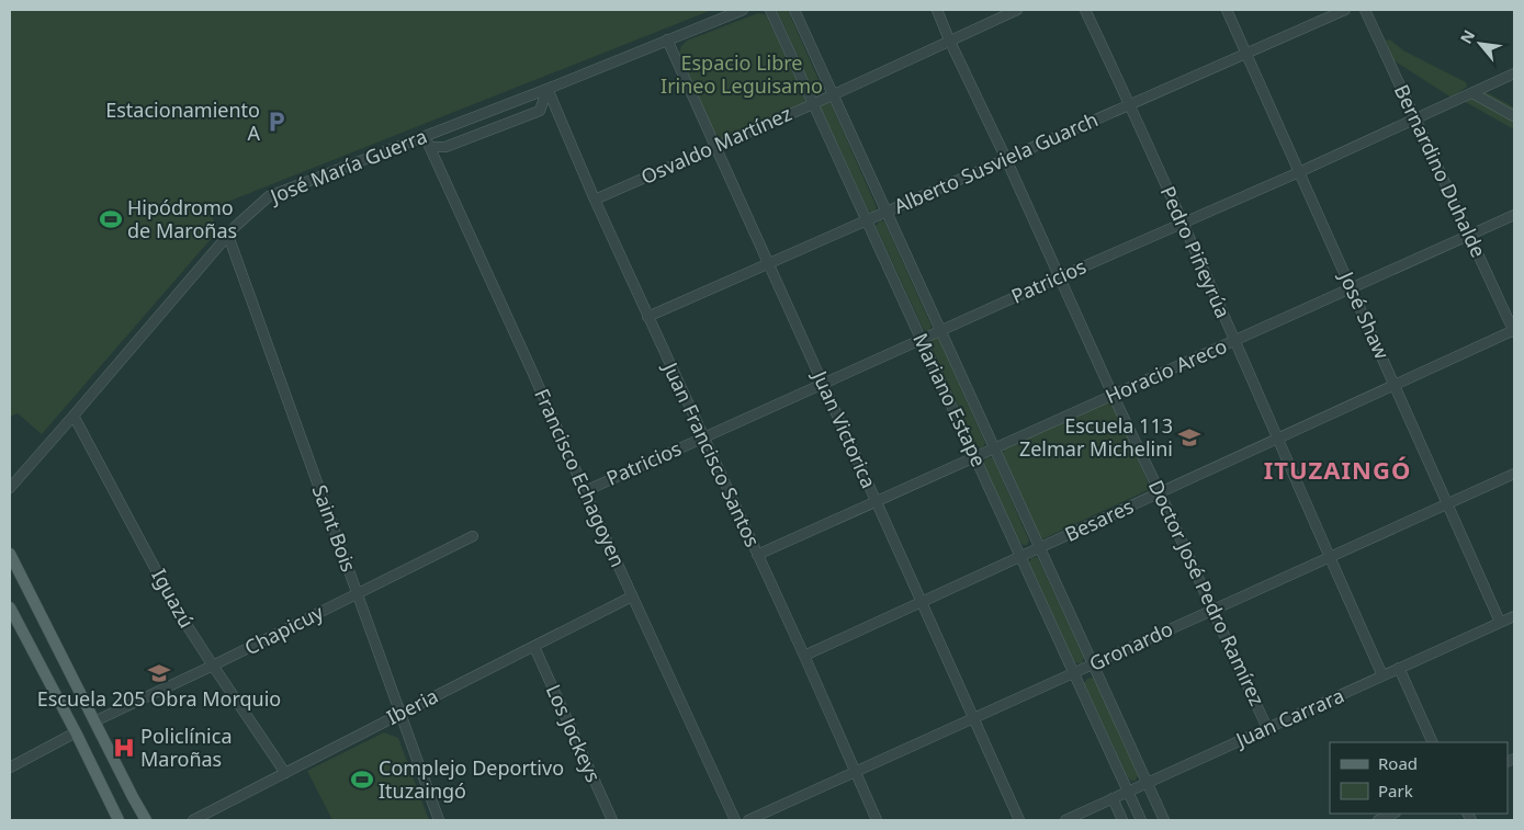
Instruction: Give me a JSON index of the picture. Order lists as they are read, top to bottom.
{
  "streets": {
    "street": [
      "Osvaldo Martínez",
      "Alberto Susviela Guarch",
      "José María Guerra",
      "Bernardino Duhalde",
      "Pedro Piñeyrúa",
      "Patricios",
      "José Shaw",
      "Horacio Areco",
      "Mariano Estape",
      "Juan Victorica",
      "Juan Francisco Santos",
      "Francisco Echagoyen",
      "Besares",
      "Saint Bois",
      "Doctor José Pedro Ramírez",
      "Iguazú",
      "Chapicuy",
      "Gronardo",
      "Iberia",
      "Juan Carrara",
      "Los Jockeys"
    ]
  },
  "crossings": [
    ["Osvaldo Martínez", "Mariano Estape"],
    ["Osvaldo Martínez", "Juan Victorica"],
    ["Osvaldo Martínez", "Juan Francisco Santos"],
    ["Osvaldo Martínez", "Doctor José Pedro Ramírez"],
    ["Alberto Susviela Guarch", "Pedro Piñeyrúa"],
    ["Alberto Susviela Guarch", "José Shaw"],
    ["Alberto Susviela Guarch", "Mariano Estape"],
    ["Alberto Susviela Guarch", "Juan Victorica"],
    ["Alberto Susviela Guarch", "Juan Francisco Santos"],
    ["Alberto Susviela Guarch", "Doctor José Pedro Ramírez"],
    ["José María Guerra", "Juan Victorica"],
    ["José María Guerra", "Juan Francisco Santos"],
    ["José María Guerra", "Francisco Echagoyen"],
    ["José María Guerra", "Saint Bois"],
    ["José María Guerra", "Iguazú"],
    ["Bernardino Duhalde", "Patricios"],
    ["Bernardino Duhalde", "Horacio Areco"],
    ["Bernardino Duhalde", "Besares"],
    ["Pedro Piñeyrúa", "Patricios"],
    ["Pedro Piñeyrúa", "Horacio Areco"],
    ["Pedro Piñeyrúa", "Besares"],
    ["Pedro Piñeyrúa", "Gronardo"],
    ["Pedro Piñeyrúa", "Juan Carrara"],
    ["Patricios", "José Shaw"],
    ["Patricios", "Mariano Estape"],
    ["Patricios", "Juan Victorica"],
    ["Patricios", "Juan Francisco Santos"],
    ["Patricios", "Francisco Echagoyen"],
    ["Patricios", "Doctor José Pedro Ramírez"],
    ["José Shaw", "Horacio Areco"],
    ["José Shaw", "Besares"],
    ["José Shaw", "Gronardo"],
    ["José Shaw", "Juan Carrara"],
    ["Horacio Areco", "Mariano Estape"],
    ["Horacio Areco", "Juan Victorica"],
    ["Horacio Areco", "Juan Francisco Santos"],
    ["Horacio Areco", "Doctor José Pedro Ramírez"],
    ["Mariano Estape", "Besares"],
    ["Mariano Estape", "Gronardo"],
    ["Mariano Estape", "Juan Carrara"],
    ["Juan Victorica", "Besares"],
    ["Juan Victorica", "Gronardo"],
    ["Juan Francisco Santos", "Besares"],
    ["Juan Francisco Santos", "Gronardo"],
    ["Francisco Echagoyen", "Iberia"],
    ["Besares", "Doctor José Pedro Ramírez"],
    ["Saint Bois", "Chapicuy"],
    ["Saint Bois", "Iberia"],
    ["Doctor José Pedro Ramírez", "Gronardo"],
    ["Doctor José Pedro Ramírez", "Juan Carrara"],
    ["Iguazú", "Chapicuy"],
    ["Iguazú", "Iberia"],
    ["Iberia", "Los Jockeys"]
  ],
  "districts": ["ITUZAINGÓ"],
  "parks": ["Espacio Libre Irineo Leguisamo"],
  "places": {
    "parking": ["Estacionamiento A"],
    "sports": ["Hipódromo de Maroñas", "Complejo Deportivo Ituzaingó"],
    "school or university": ["Escuela 113 Zelmar Michelini", "Escuela 205 Obra Morquio"],
    "hospital": ["Policlínica Maroñas"]
  },
  "legend": ["Road", "Park"],
  "north": "top left"
}
